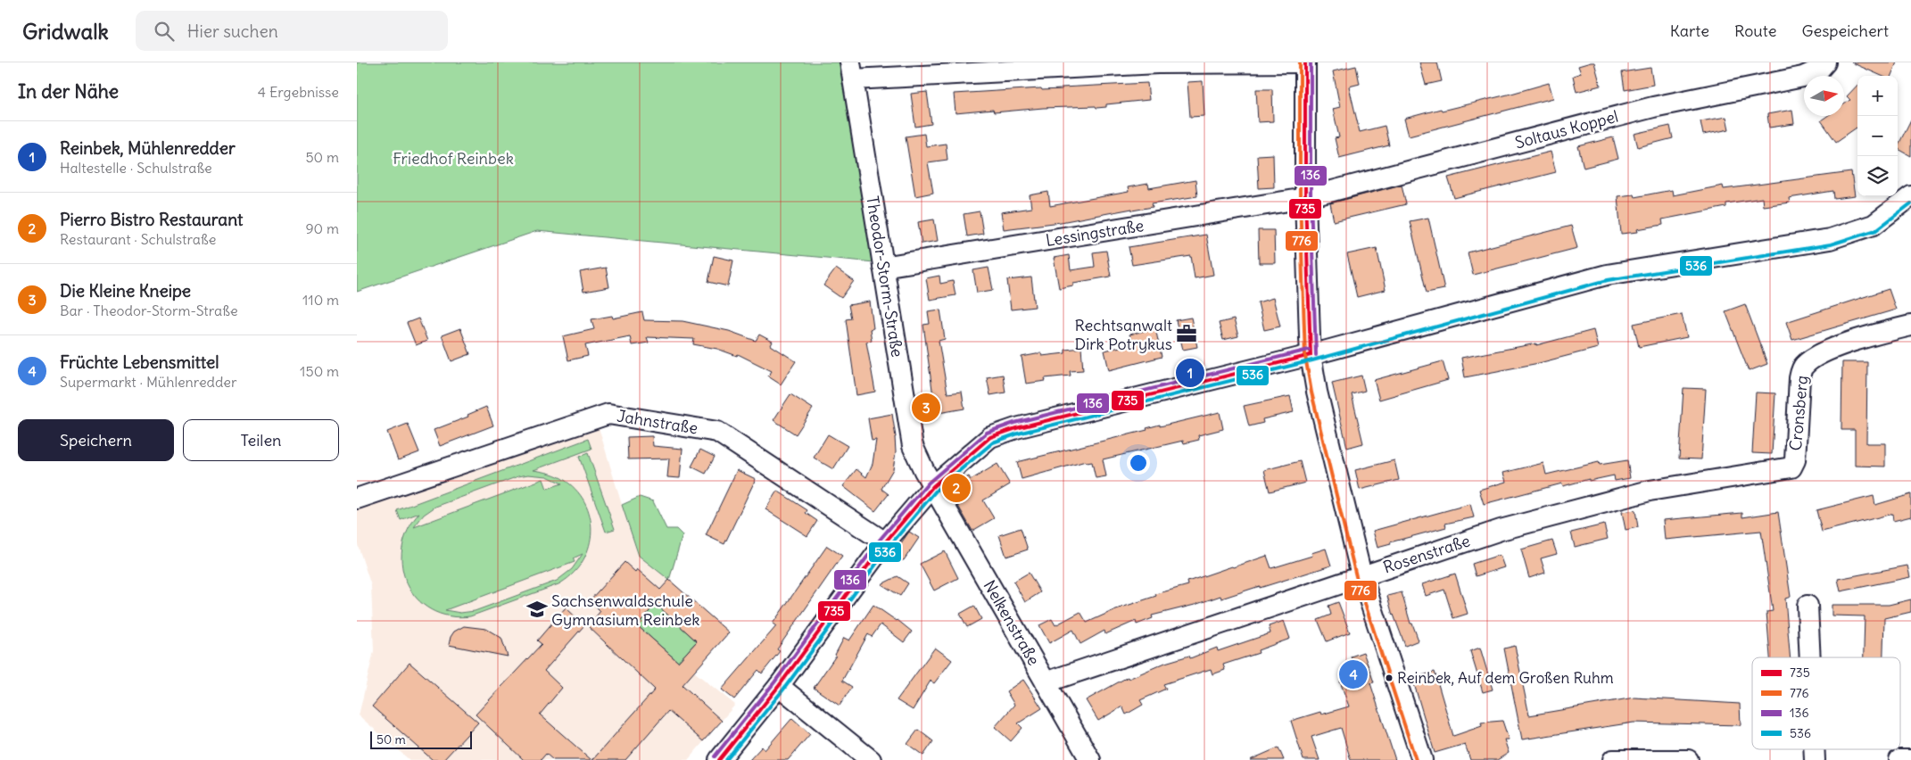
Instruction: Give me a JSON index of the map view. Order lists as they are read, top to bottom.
{
  "streets": {
    "street": [
      "Soltaus Koppel",
      "Lessingstraße",
      "Theodor-Storm-Straße",
      "Cronsberg",
      "Jahnstraße",
      "Rosenstraße",
      "Nelkenstraße"
    ]
  },
  "crossings": [
    ["Soltaus Koppel", "Lessingstraße"],
    ["Lessingstraße", "Theodor-Storm-Straße"],
    ["Theodor-Storm-Straße", "Nelkenstraße"],
    ["Cronsberg", "Rosenstraße"],
    ["Rosenstraße", "Nelkenstraße"]
  ],
  "parks": ["Friedhof Reinbek"],
  "places": {
    "office": ["Rechtsanwalt Dirk Potrykus"],
    "school or university": ["Sachsenwaldschule Gymnasium Reinbek"],
    "other": ["Reinbek, Auf dem Großen Ruhm"]
  },
  "lines": [
    "transit line 735",
    "transit line 776",
    "transit line 136",
    "transit line 536"
  ],
  "legend": [
    "735",
    "776",
    "136",
    "536"
  ],
  "scale_bar": "50 m",
  "north": "right",
  "page": {
    "header": "Gridwalk",
    "search": "Hier suchen",
    "nav": ["Karte", "Route", "Gespeichert"],
    "heading": ["In der Nähe", "4 Ergebnisse"],
    "map_buttons": ["+", "−"],
    "list": [
      {
        "mark": "1",
        "name": "Reinbek, Mühlenredder",
        "note": "Haltestelle · Schulstraße",
        "value": "50 m"
      },
      {
        "mark": "2",
        "name": "Pierro Bistro Restaurant",
        "note": "Restaurant · Schulstraße",
        "value": "90 m"
      },
      {
        "mark": "3",
        "name": "Die Kleine Kneipe",
        "note": "Bar · Theodor-Storm-Straße",
        "value": "110 m"
      },
      {
        "mark": "4",
        "name": "Früchte Lebensmittel",
        "note": "Supermarkt · Mühlenredder",
        "value": "150 m"
      }
    ],
    "pins": [
      "1",
      "3",
      "2",
      "4"
    ],
    "buttons": ["Speichern", "Teilen"],
    "scale": "50 m"
  }
}
